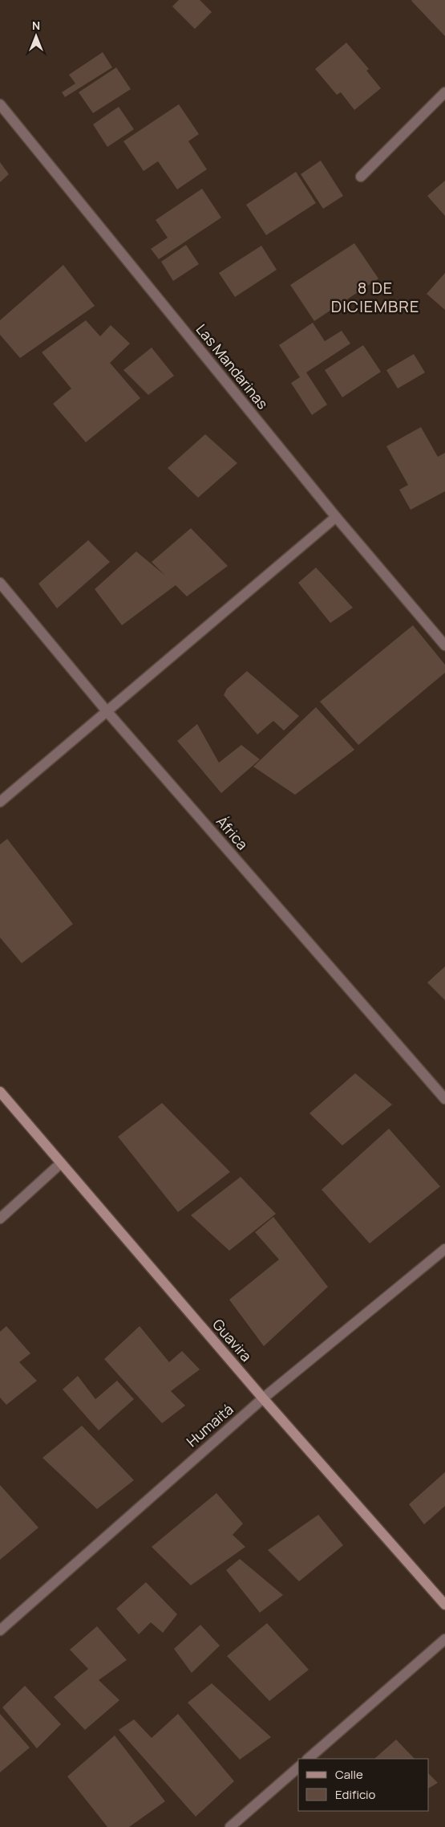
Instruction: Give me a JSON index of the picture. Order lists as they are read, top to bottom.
{
  "streets": {
    "street": [
      "Las Mandarinas",
      "África",
      "Guavira",
      "Humaitá"
    ]
  },
  "crossings": [
    ["Guavira", "Humaitá"]
  ],
  "districts": ["8 DE DICIEMBRE"],
  "legend": ["Calle", "Edificio"],
  "north": "top"
}
